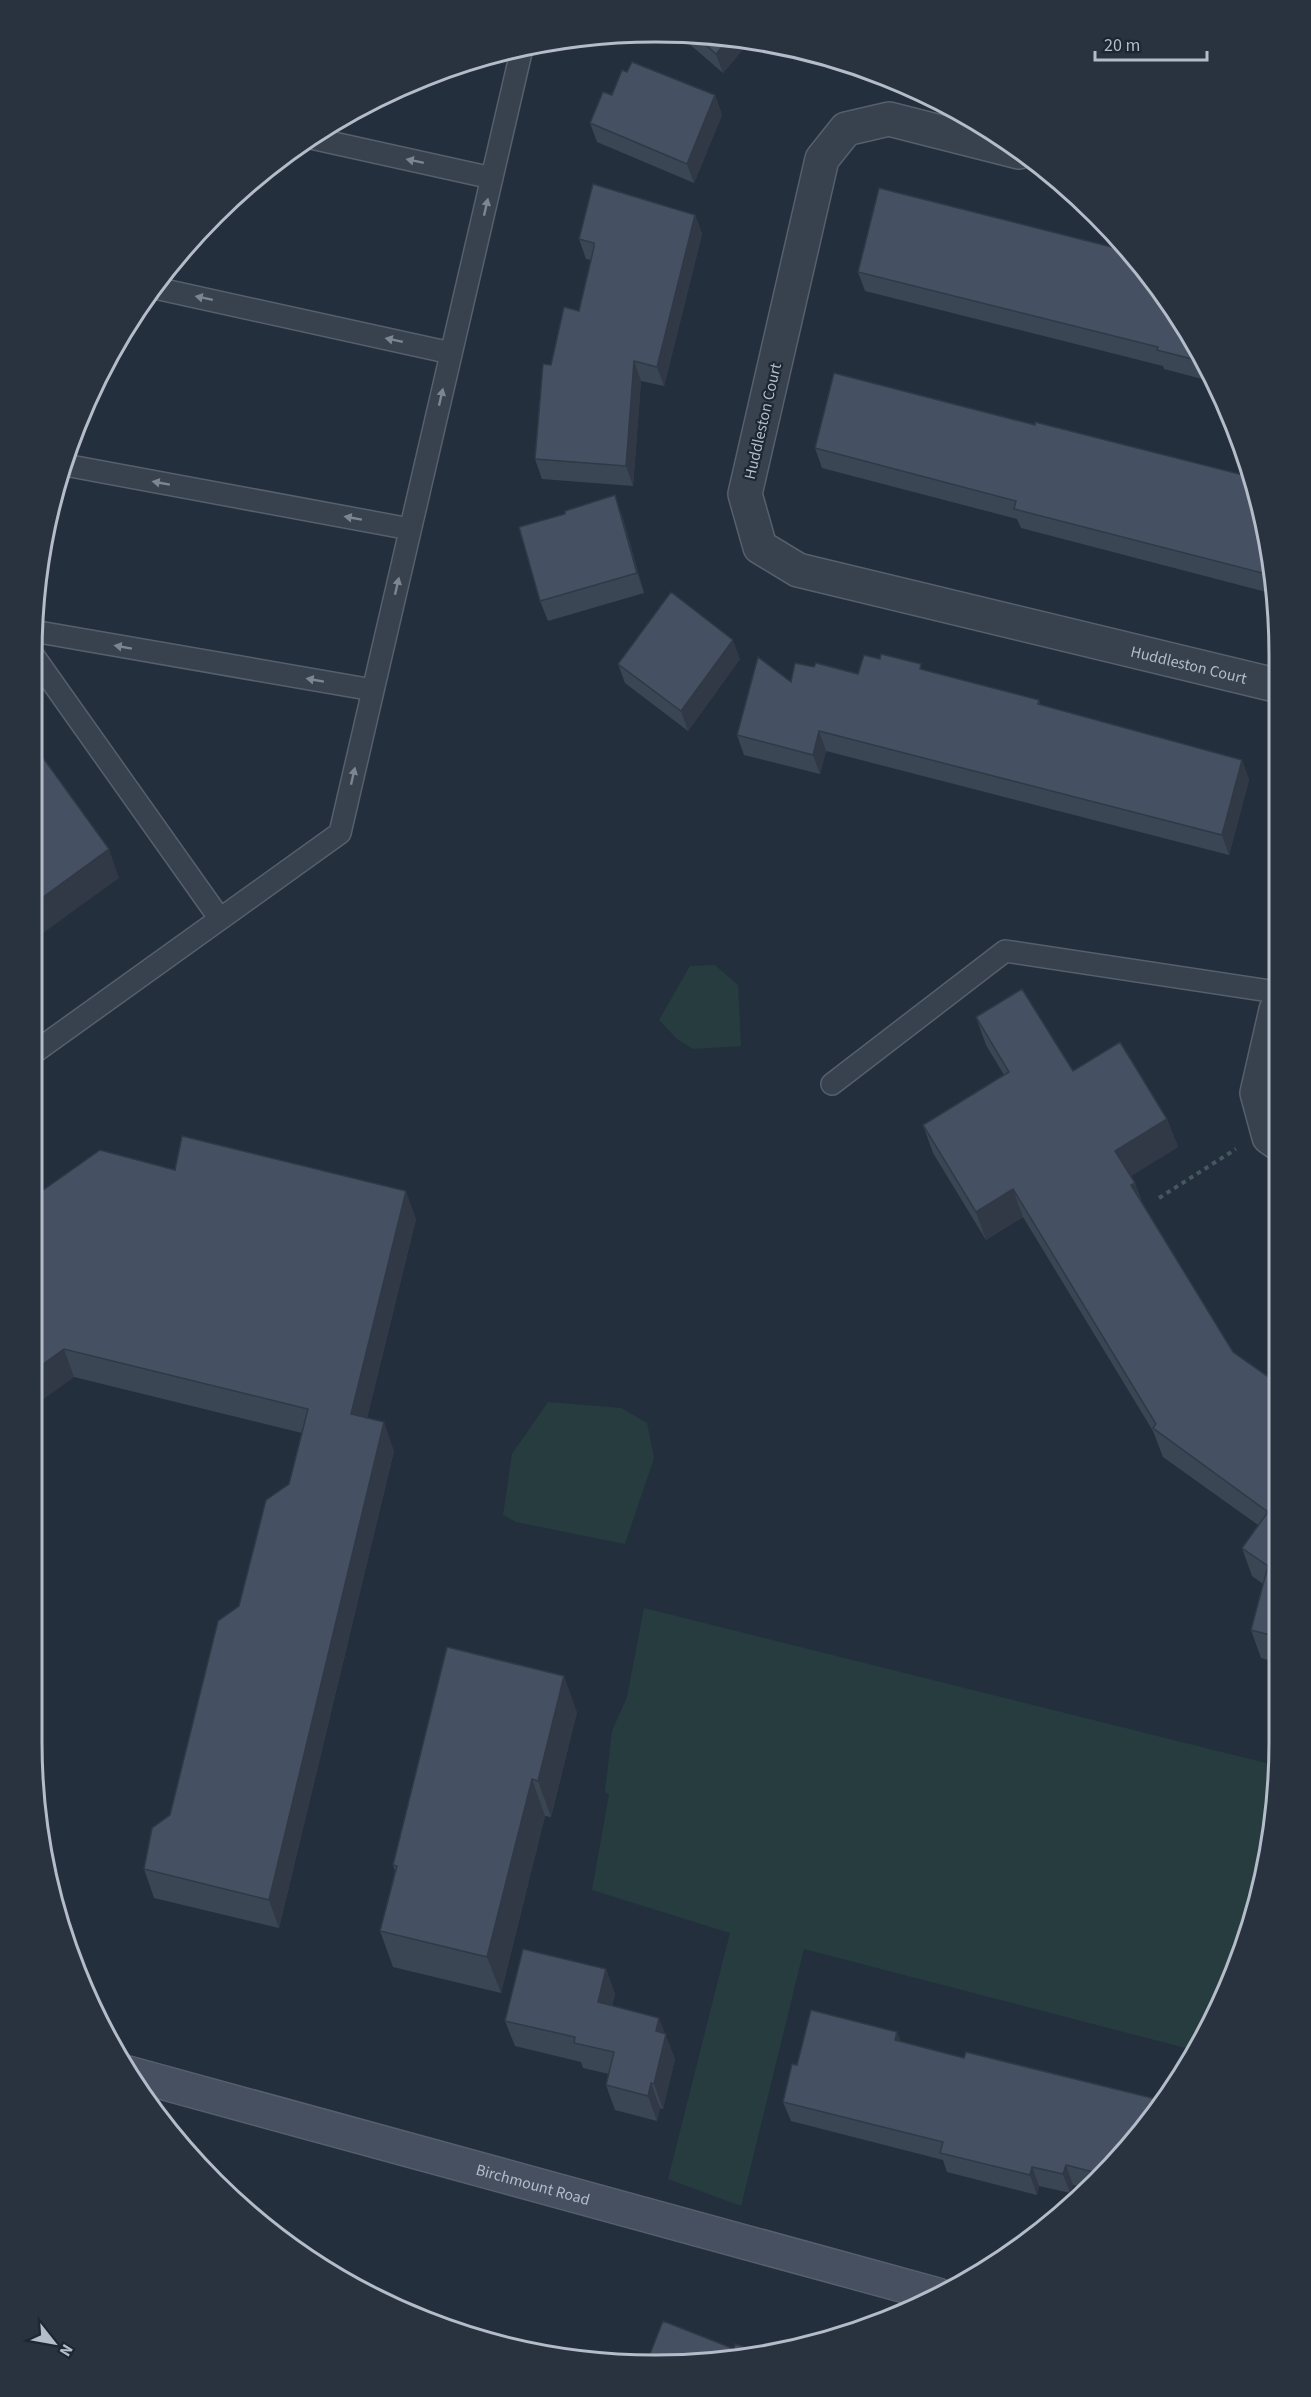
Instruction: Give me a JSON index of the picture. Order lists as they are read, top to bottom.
{
  "streets": {
    "main road": ["Birchmount Road"],
    "street": ["Huddleston Court"]
  },
  "scale_bar": "20 m",
  "north": "bottom right"
}
